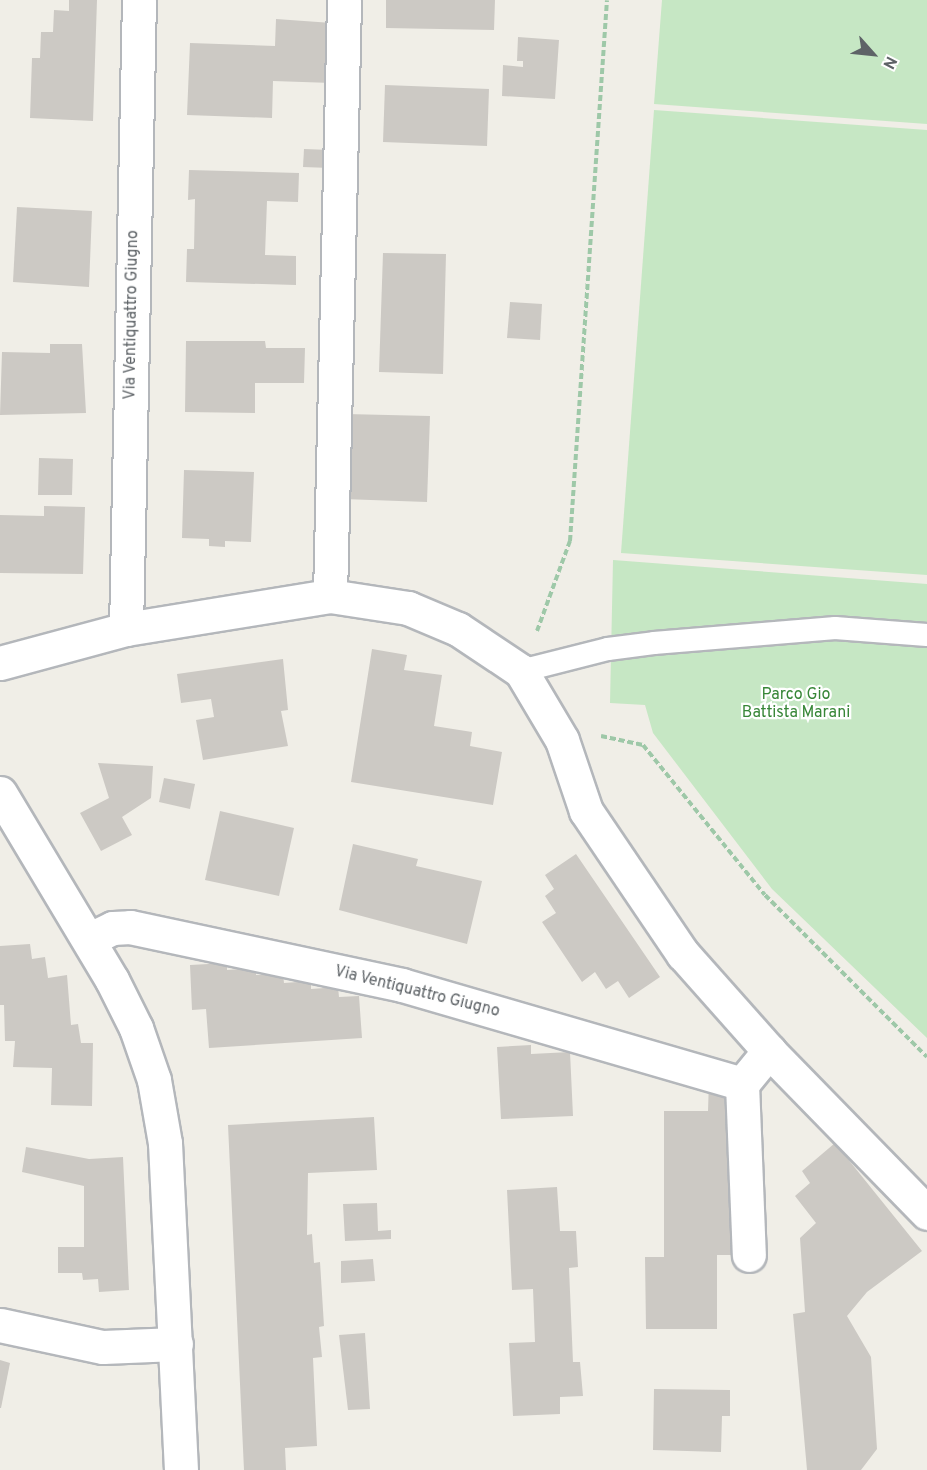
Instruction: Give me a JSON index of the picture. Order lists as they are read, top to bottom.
{
  "streets": {
    "street": ["Via Ventiquattro Giugno"]
  },
  "parks": ["Parco Gio Battista Marani"],
  "north": "bottom right"
}
